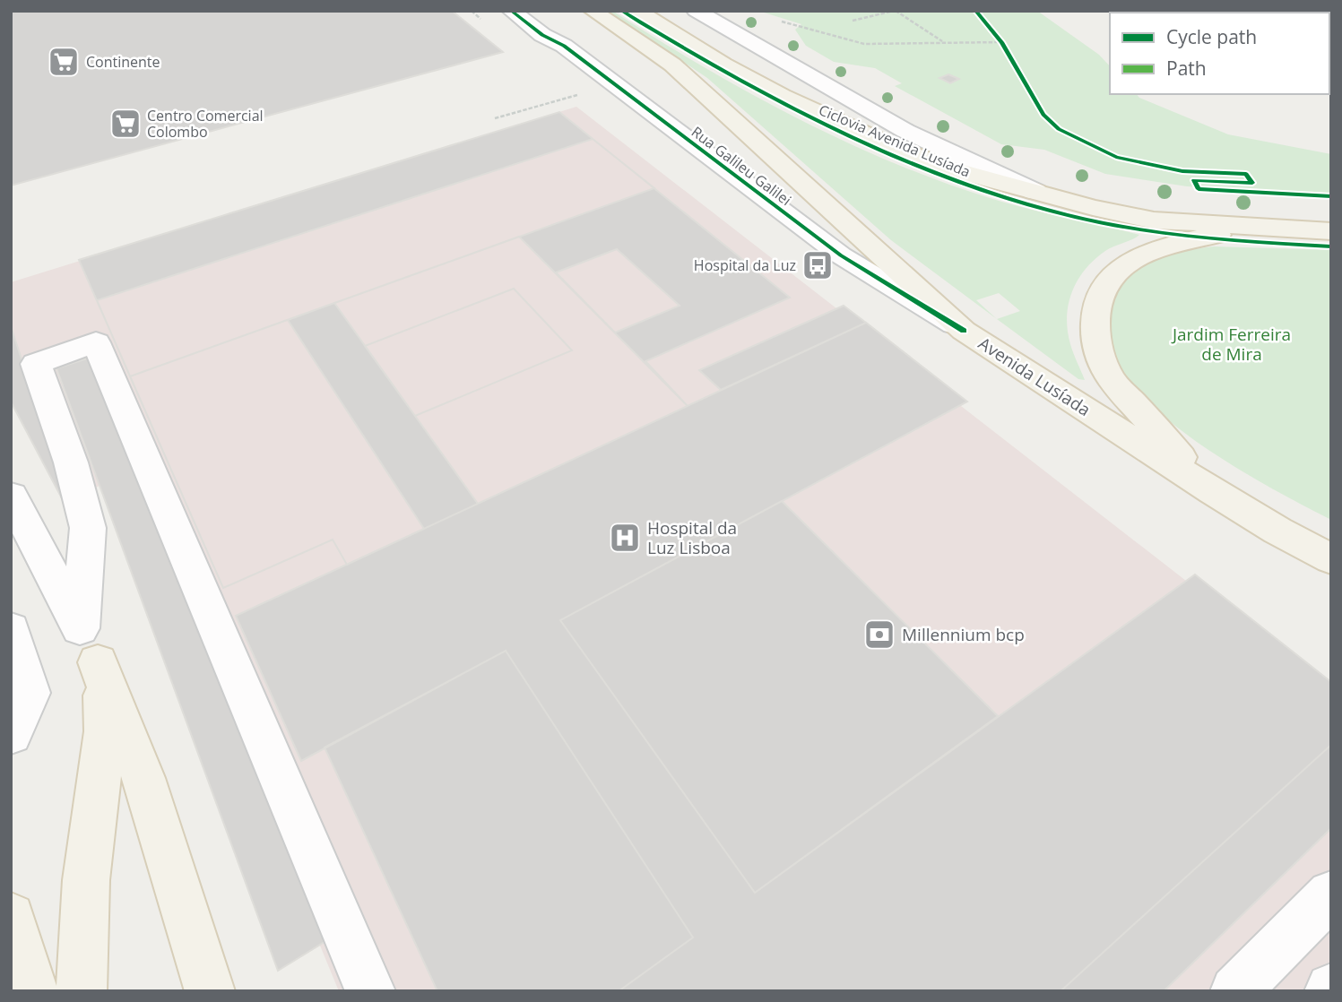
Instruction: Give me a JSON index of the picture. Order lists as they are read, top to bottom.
{
  "streets": {
    "main road": ["Avenida Lusíada"],
    "street": ["Rua Galileu Galilei"],
    "cycle path": ["Ciclovia Avenida Lusíada"]
  },
  "crossings": [
    ["Rua Galileu Galilei", "Avenida Lusíada"]
  ],
  "parks": ["Jardim Ferreira de Mira"],
  "places": {
    "supermarket": ["Continente", "Centro Comercial Colombo"],
    "bus stop": ["Hospital da Luz"],
    "hospital": ["Hospital da Luz Lisboa"],
    "bank": ["Millennium bcp"]
  },
  "legend": ["Cycle path", "Path"]
}
